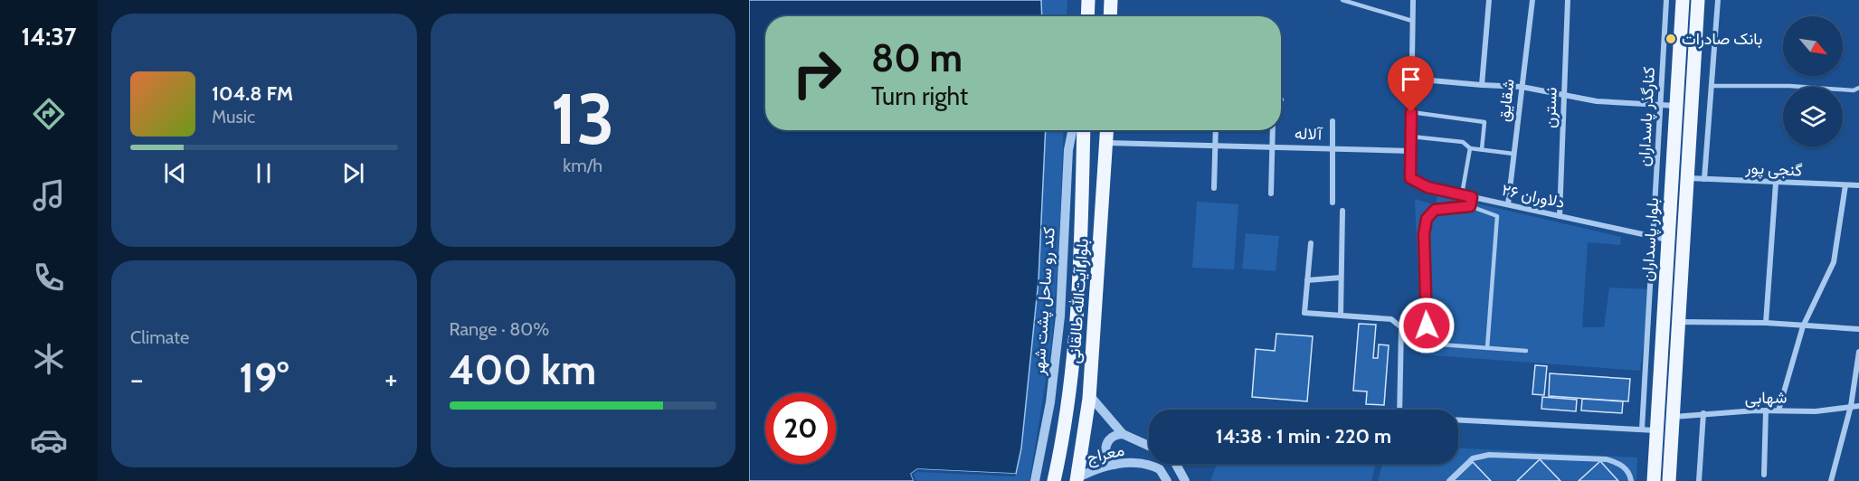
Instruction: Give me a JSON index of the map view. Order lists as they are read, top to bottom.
{
  "streets": {
    "main road": ["بلوار پاسداران", "بلوار آیت‌الله طالقانی"],
    "street": [
      "شقایق",
      "نسترن",
      "کنارگذر پاسداران",
      "آلاله",
      "گنجی پور",
      "دلاوران ۲۶",
      "کند رو ساحل پشت شهر",
      "شهابی",
      "معراج"
    ]
  },
  "crossings": [
    ["شقایق", "دلاوران ۲۶"],
    ["نسترن", "دلاوران ۲۶"],
    ["کنارگذر پاسداران", "دلاوران ۲۶"],
    ["آلاله", "دلاوران ۲۶"],
    ["آلاله", "بلوار آیت‌الله طالقانی"],
    ["گنجی پور", "بلوار پاسداران"],
    ["دلاوران ۲۶", "بلوار پاسداران"],
    ["بلوار پاسداران", "شهابی"],
    ["بلوار آیت‌الله طالقانی", "معراج"]
  ],
  "places": ["بانک صادرات"],
  "north": "bottom right",
  "page": {
    "tabs": "14:37",
    "tile": [
      ["13", "km/h"],
      "Climate",
      ["Range · 80%", "400 km"]
    ],
    "turn": ["80 m", "Turn right"],
    "song": ["104.8 FM", "Music"],
    "heat": ["−", "19°", "+"],
    "limit": "20",
    "trip": "14:38 · 1 min · 220 m"
  }
}
